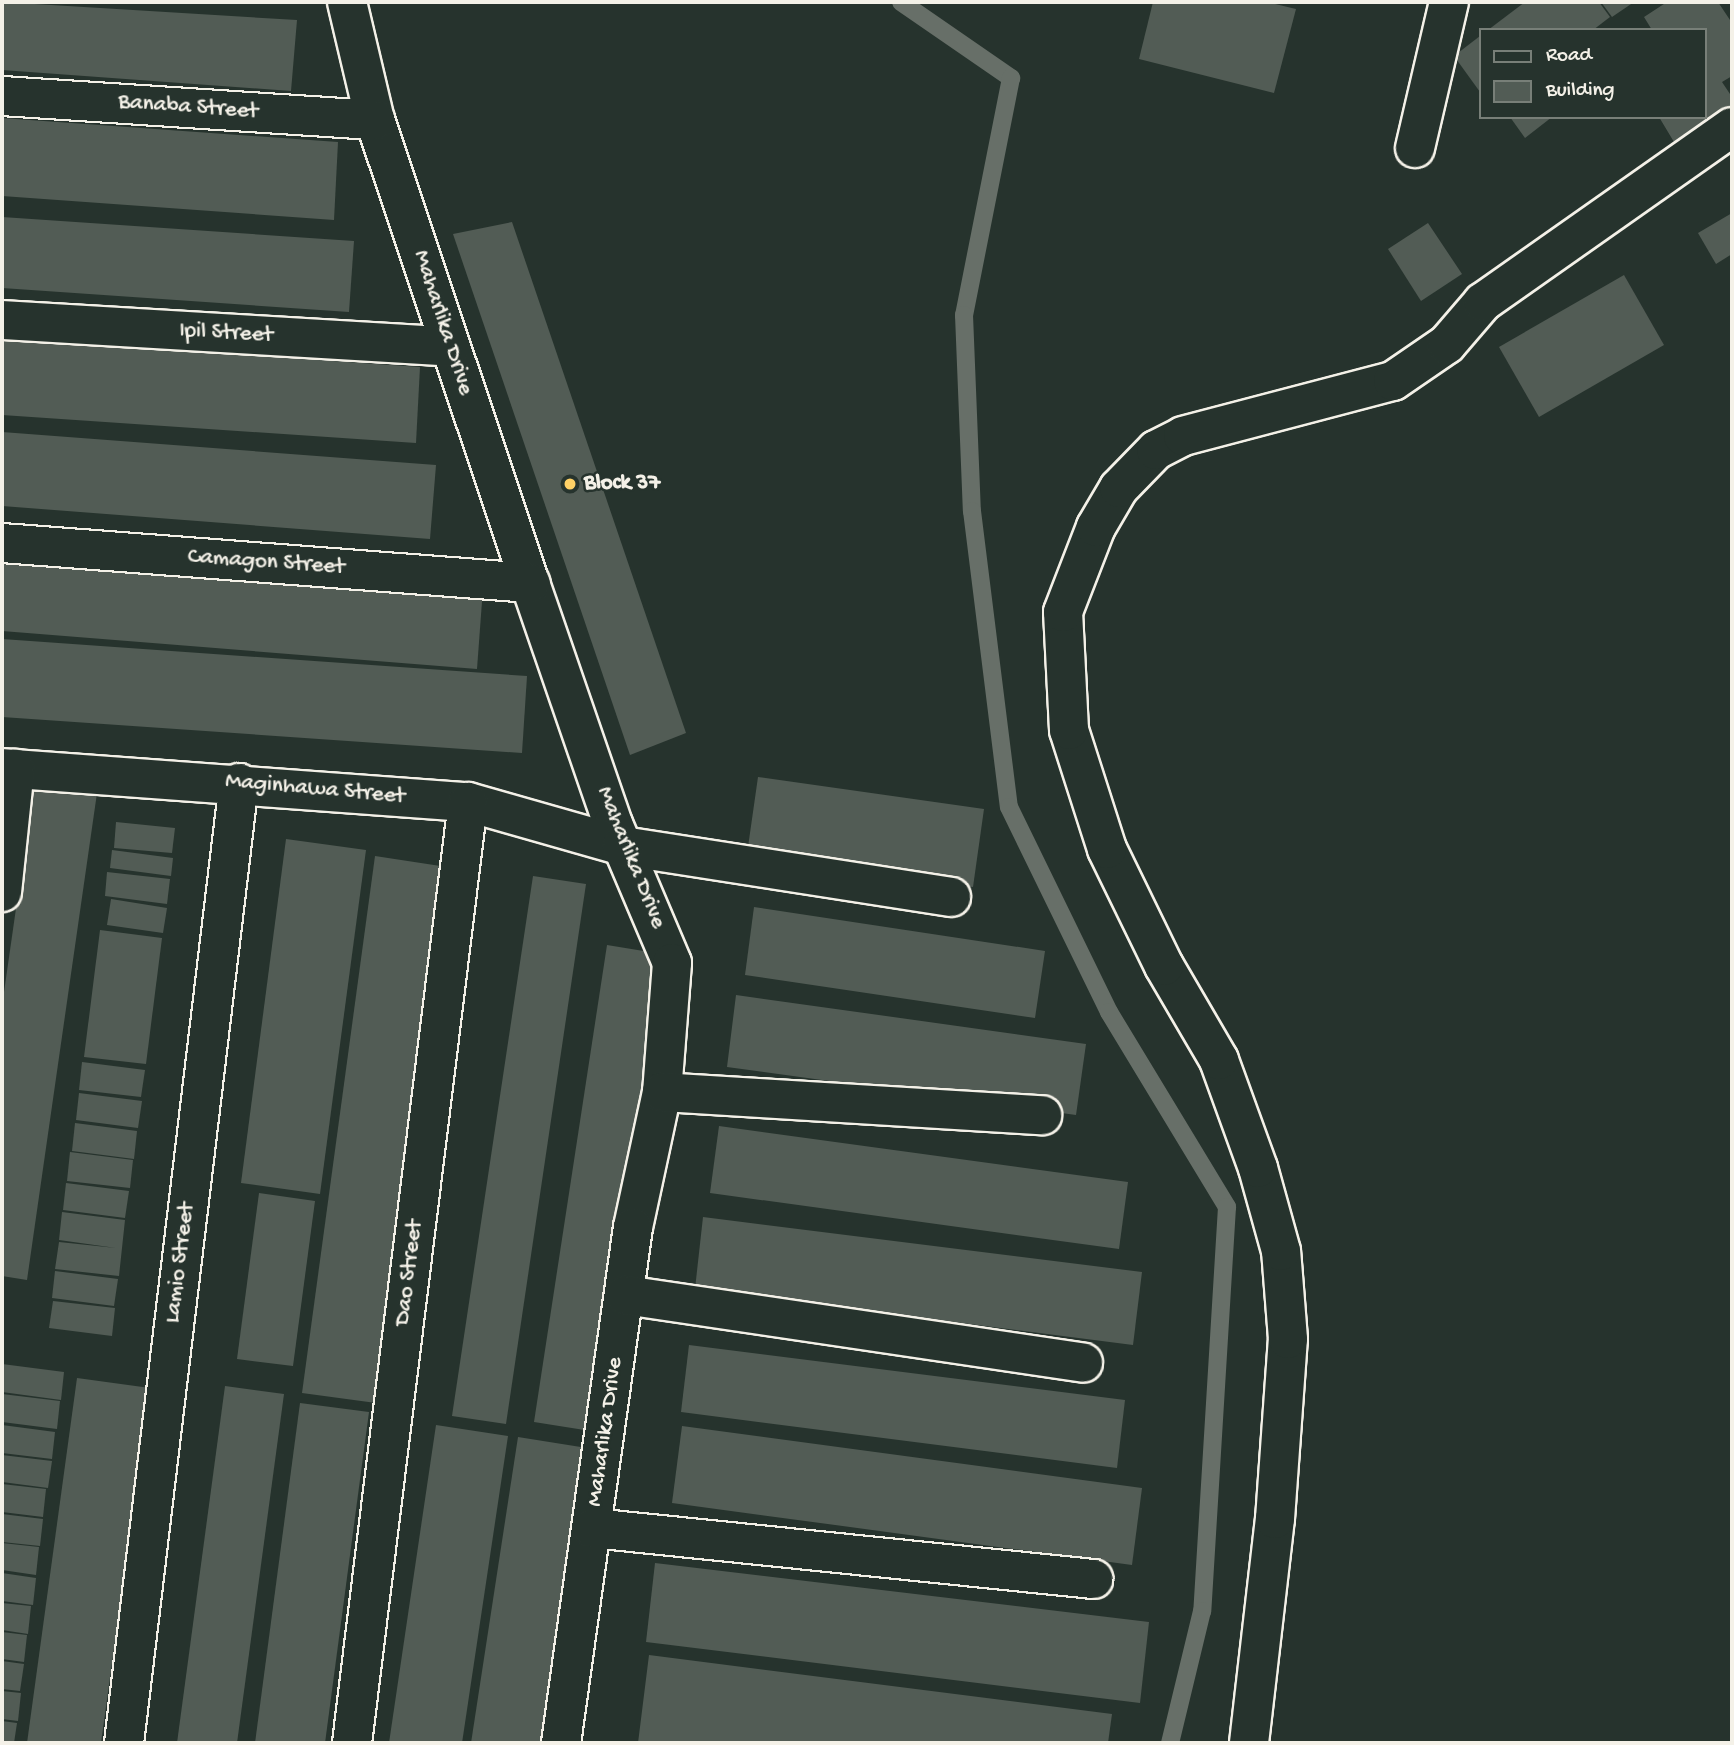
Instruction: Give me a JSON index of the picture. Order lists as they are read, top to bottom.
{
  "streets": {
    "street": [
      "Banaba Street",
      "Maharlika Drive",
      "Ipil Street",
      "Camagon Street",
      "Maginhawa Street",
      "Lamio Street",
      "Dao Street"
    ]
  },
  "crossings": [
    ["Banaba Street", "Maharlika Drive"],
    ["Maharlika Drive", "Ipil Street"],
    ["Maharlika Drive", "Camagon Street"],
    ["Maharlika Drive", "Maginhawa Street"],
    ["Maginhawa Street", "Lamio Street"],
    ["Maginhawa Street", "Dao Street"]
  ],
  "places": ["Block 37"],
  "legend": ["Road", "Building"]
}
